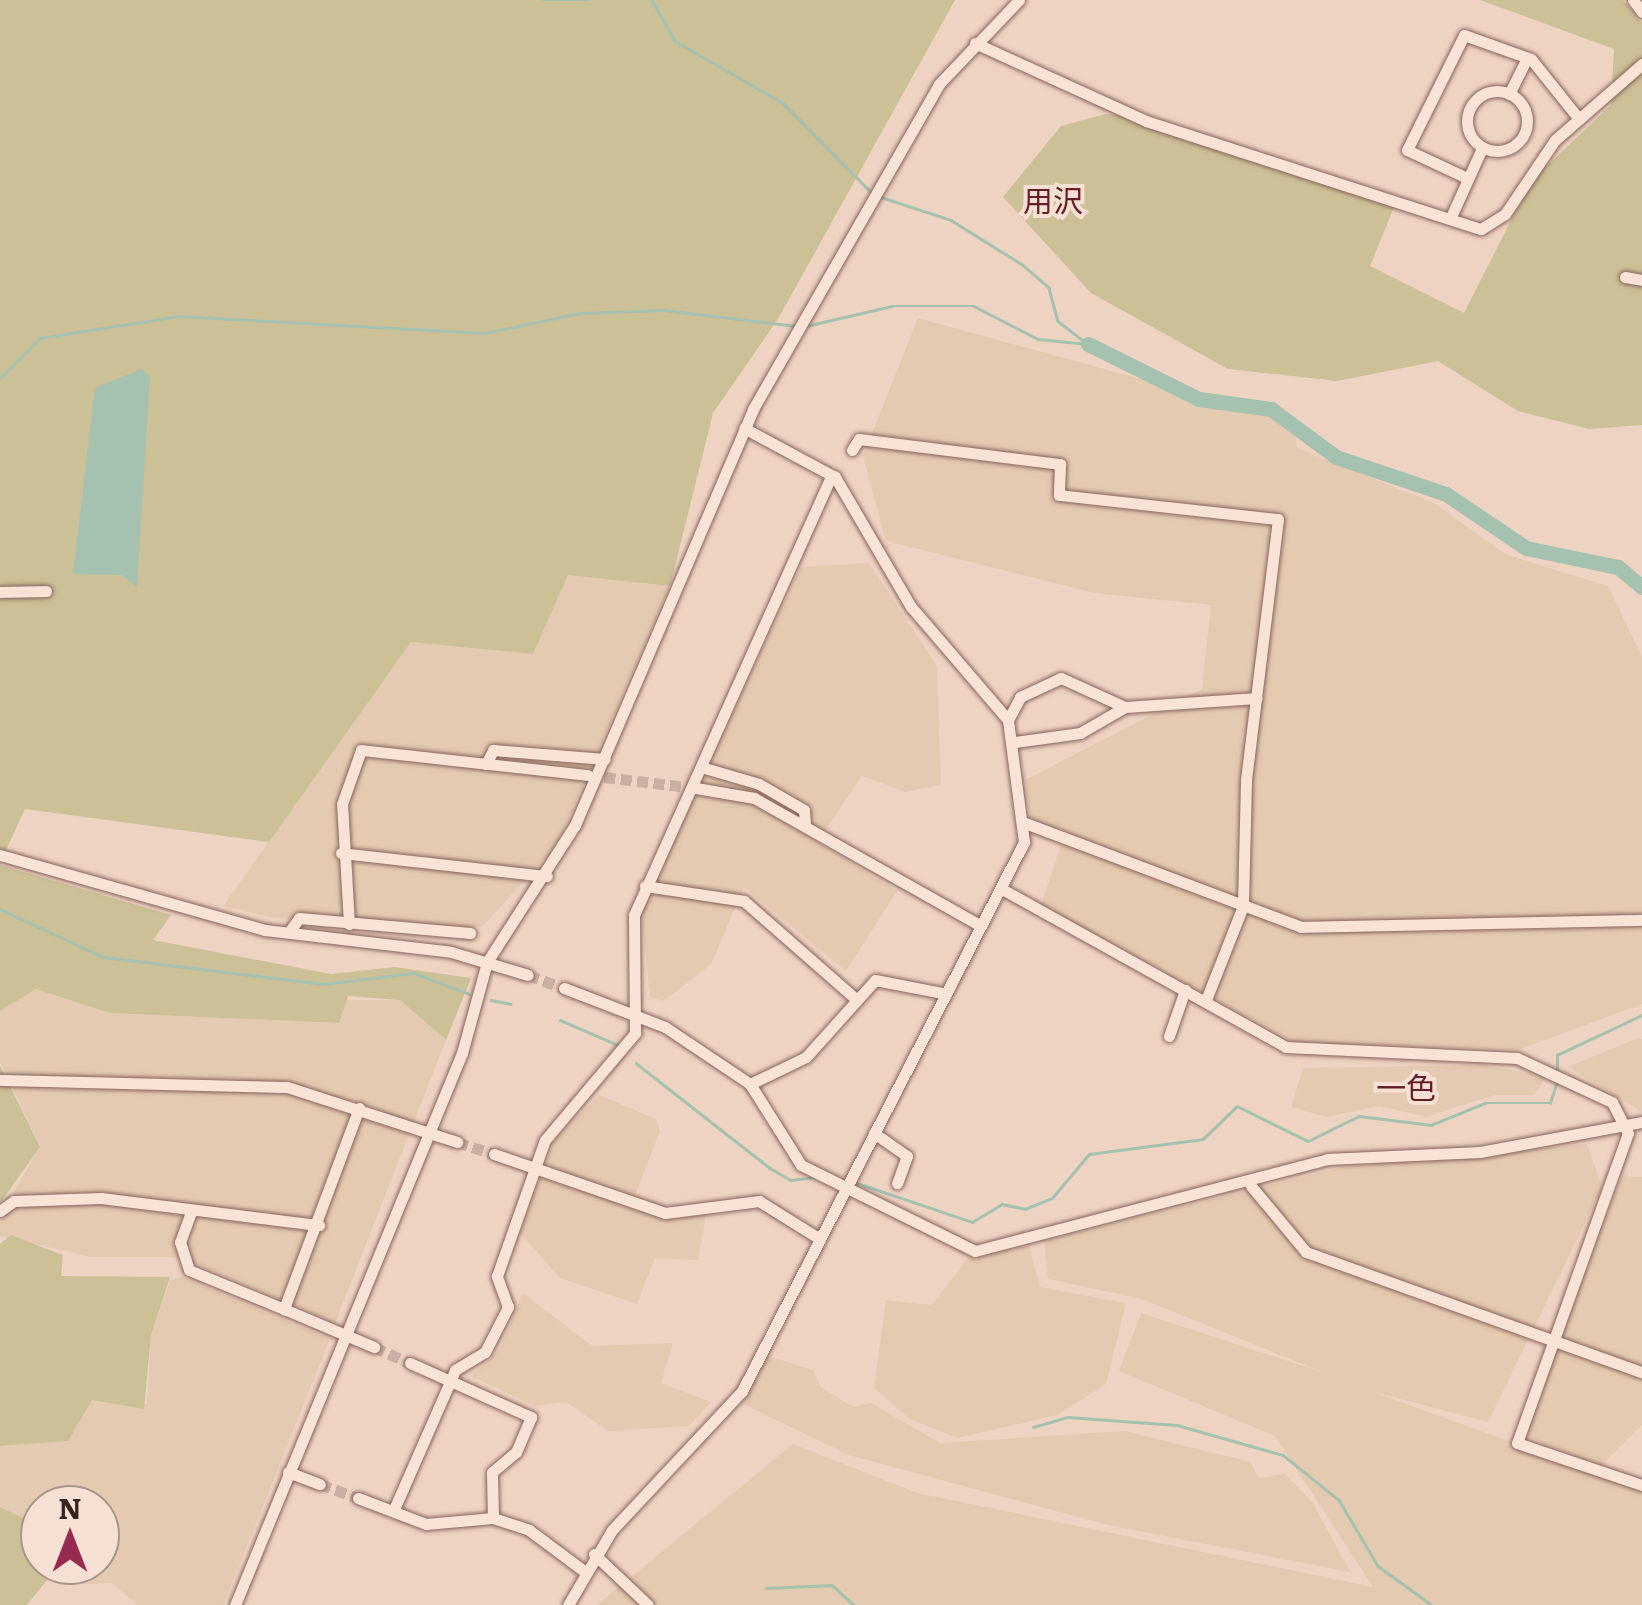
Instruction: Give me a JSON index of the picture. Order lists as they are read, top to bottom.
{
  "districts": ["用沢", "一色"],
  "north": "top"
}
